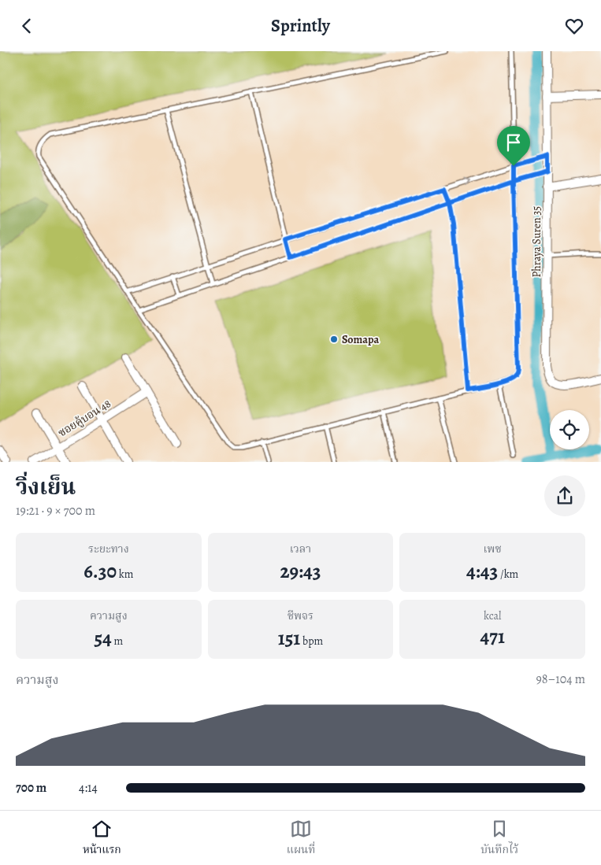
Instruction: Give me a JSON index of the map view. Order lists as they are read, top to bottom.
{
  "streets": {
    "street": ["Phraya Suren 35", "ซอยคู้บอน 48"]
  },
  "places": ["Somapa"],
  "page": {
    "header": "Sprintly",
    "heading": ["วิ่งเย็น", "19:21 · 9 × 700 m"],
    "stats": [
      ["ระยะทาง", "6.30 km"],
      ["เวลา", "29:43"],
      ["เพซ", "4:43 /km"],
      ["ความสูง", "54 m"],
      ["ชีพจร", "151 bpm"],
      ["kcal", "471"]
    ],
    "chart": ["ความสูง", "98–104 m"],
    "list": [
      {
        "name": "700 m",
        "note": "4:14"
      }
    ],
    "tabs": ["หน้าแรก", "แผนที่", "บันทึกไว้"]
  }
}
